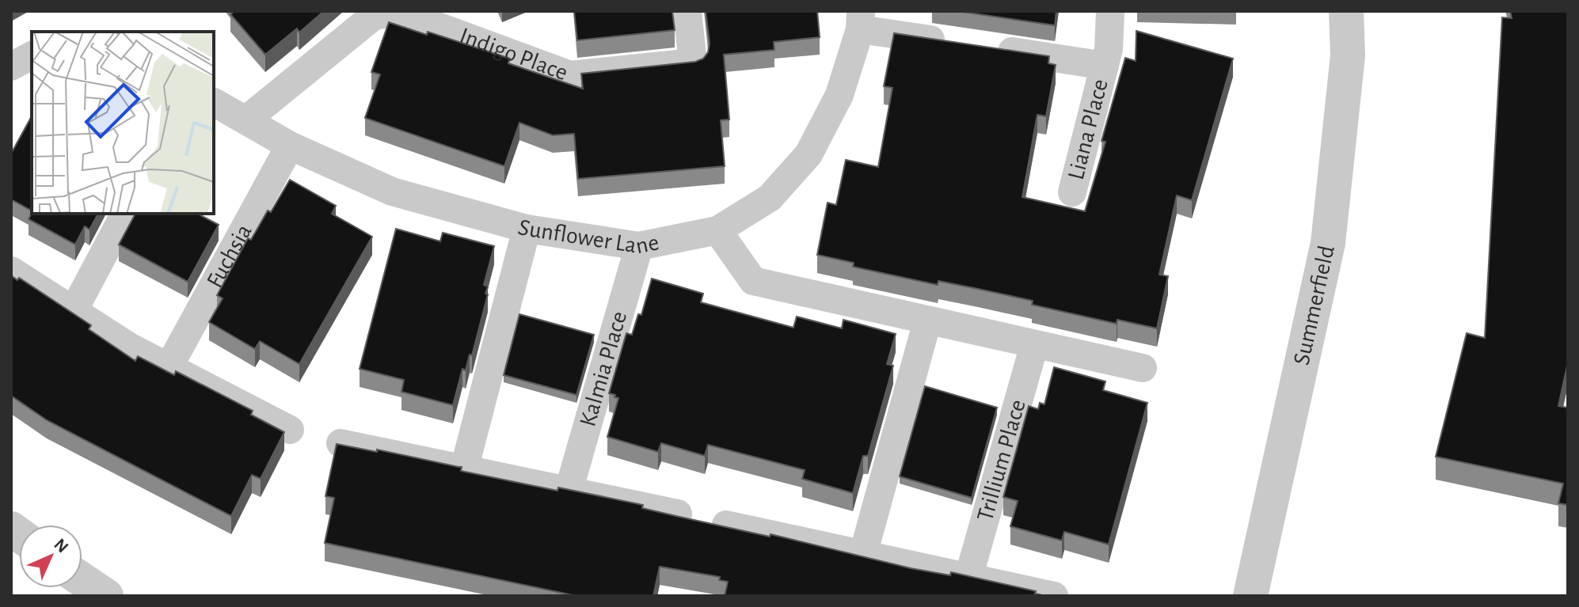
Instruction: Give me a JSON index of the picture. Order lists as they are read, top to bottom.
{
  "streets": {
    "street": [
      "Indigo Place",
      "Liana Place",
      "Sunflower Lane",
      "Fuchsia",
      "Summerfield",
      "Kalmia Place",
      "Trillium Place"
    ]
  },
  "crossings": [
    ["Indigo Place", "Sunflower Lane"],
    ["Liana Place", "Sunflower Lane"],
    ["Sunflower Lane", "Fuchsia"],
    ["Sunflower Lane", "Kalmia Place"]
  ],
  "north": "top right"
}
